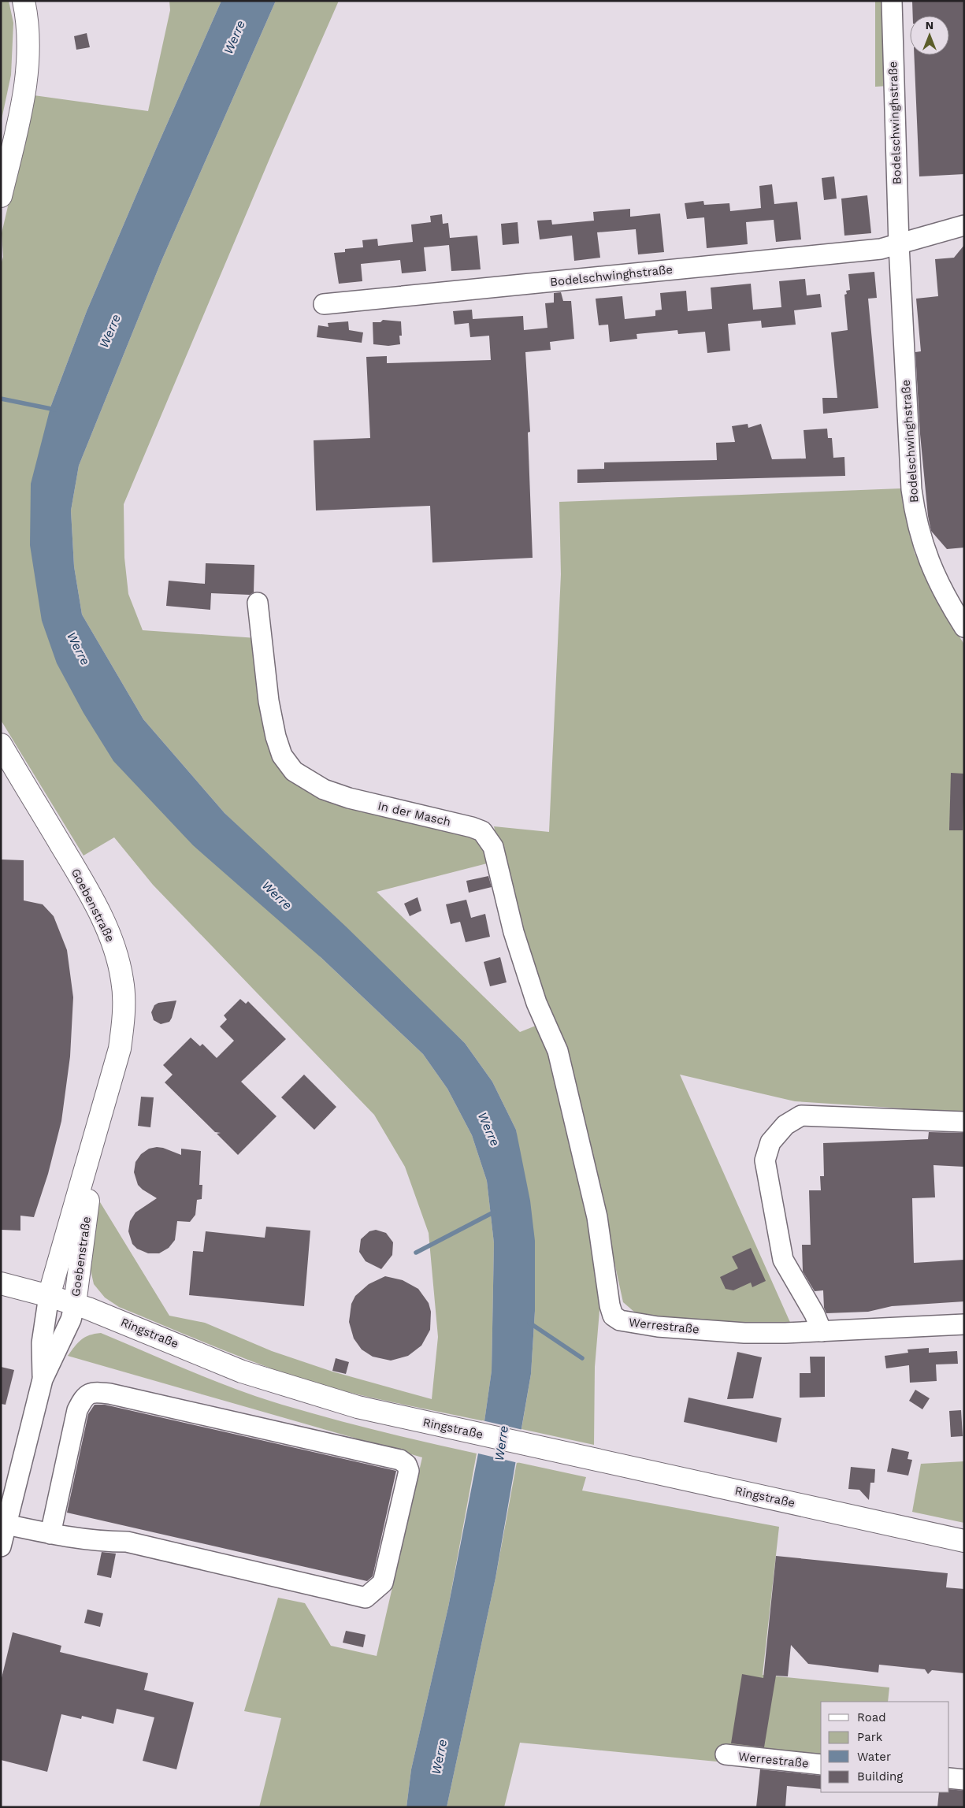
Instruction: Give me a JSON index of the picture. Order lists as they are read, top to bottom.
{
  "streets": {
    "main road": ["Goebenstraße", "Ringstraße"],
    "street": ["Bodelschwinghstraße", "In der Masch", "Werrestraße"]
  },
  "crossings": [
    ["In der Masch", "Werrestraße"],
    ["Goebenstraße", "Ringstraße"]
  ],
  "water": ["Werre"],
  "legend": [
    "Road",
    "Park",
    "Water",
    "Building"
  ],
  "north": "top"
}
